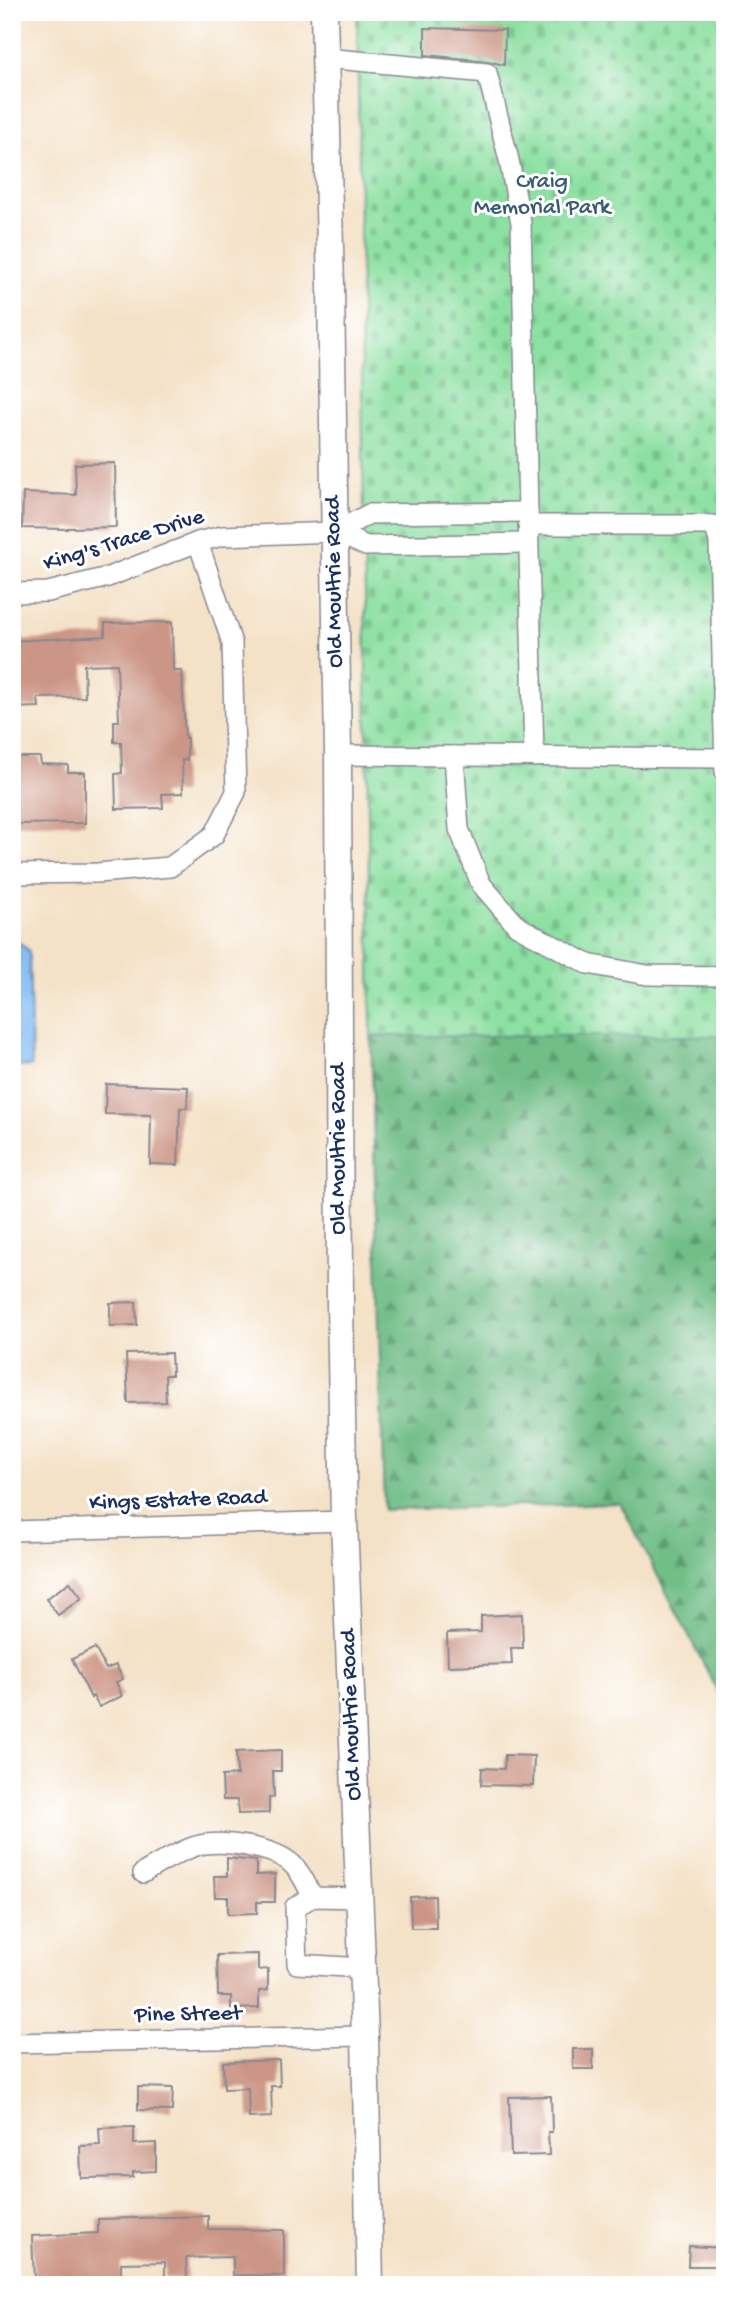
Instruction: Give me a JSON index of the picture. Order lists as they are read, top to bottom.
{
  "streets": {
    "main road": ["Old Moultrie Road"],
    "street": ["King's Trace Drive", "Kings Estate Road", "Pine Street"]
  },
  "crossings": [
    ["King's Trace Drive", "Old Moultrie Road"],
    ["Old Moultrie Road", "Kings Estate Road"],
    ["Old Moultrie Road", "Pine Street"]
  ],
  "parks": ["Craig Memorial Park"]
}
